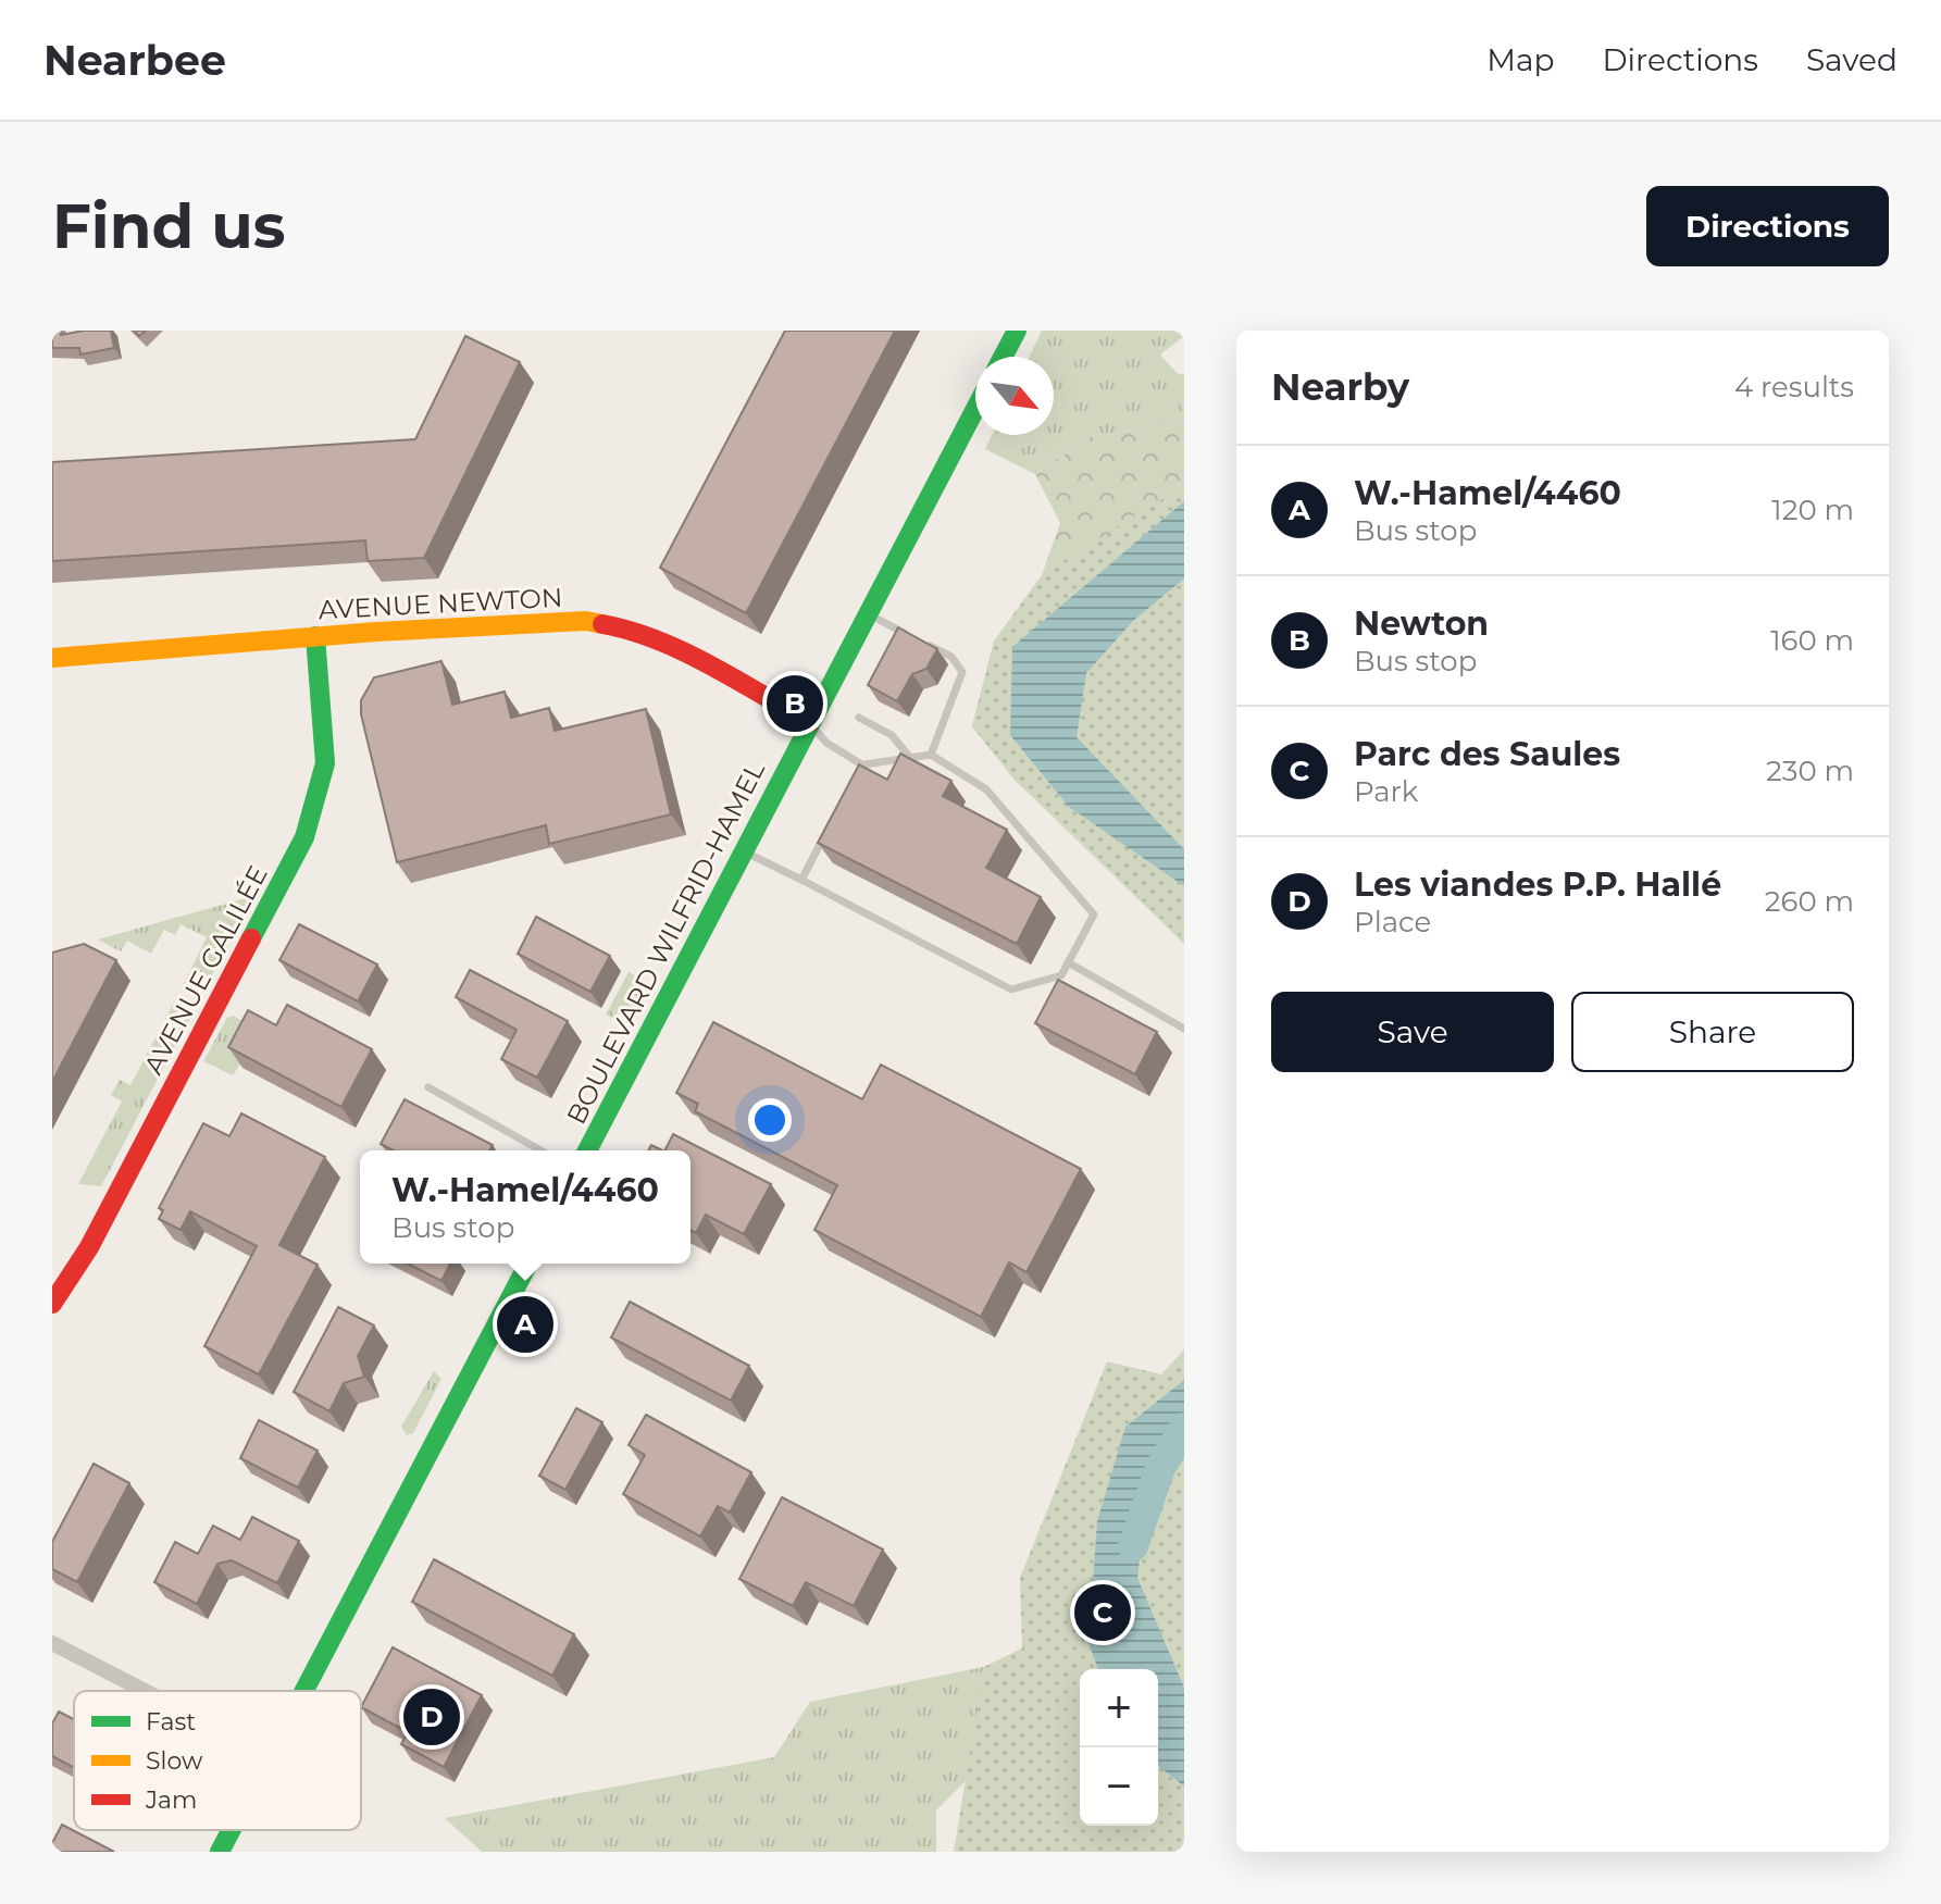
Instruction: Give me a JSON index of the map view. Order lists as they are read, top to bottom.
{
  "streets": {
    "main road": ["AVENUE NEWTON", "BOULEVARD WILFRID-HAMEL", "AVENUE GALILÉE"]
  },
  "crossings": [
    ["AVENUE NEWTON", "BOULEVARD WILFRID-HAMEL"],
    ["AVENUE NEWTON", "AVENUE GALILÉE"]
  ],
  "legend": ["Fast", "Slow", "Jam"],
  "north": "bottom right",
  "page": {
    "header": "Nearbee",
    "nav": ["Map", "Directions", "Saved"],
    "buttons": [
      "Directions",
      ["Save", "Share"]
    ],
    "title": "Find us",
    "heading": ["Nearby", "4 results"],
    "list": [
      {
        "mark": "A",
        "name": "W.-Hamel/4460",
        "note": "Bus stop",
        "value": "120 m"
      },
      {
        "mark": "B",
        "name": "Newton",
        "note": "Bus stop",
        "value": "160 m"
      },
      {
        "mark": "C",
        "name": "Parc des Saules",
        "note": "Park",
        "value": "230 m"
      },
      {
        "mark": "D",
        "name": "Les viandes P.P. Hallé",
        "note": "Place",
        "value": "260 m"
      }
    ],
    "pins": [
      "B",
      "A",
      "C",
      "D"
    ],
    "popup": ["W.-Hamel/4460", "Bus stop"],
    "map_buttons": ["+", "−"]
  }
}
